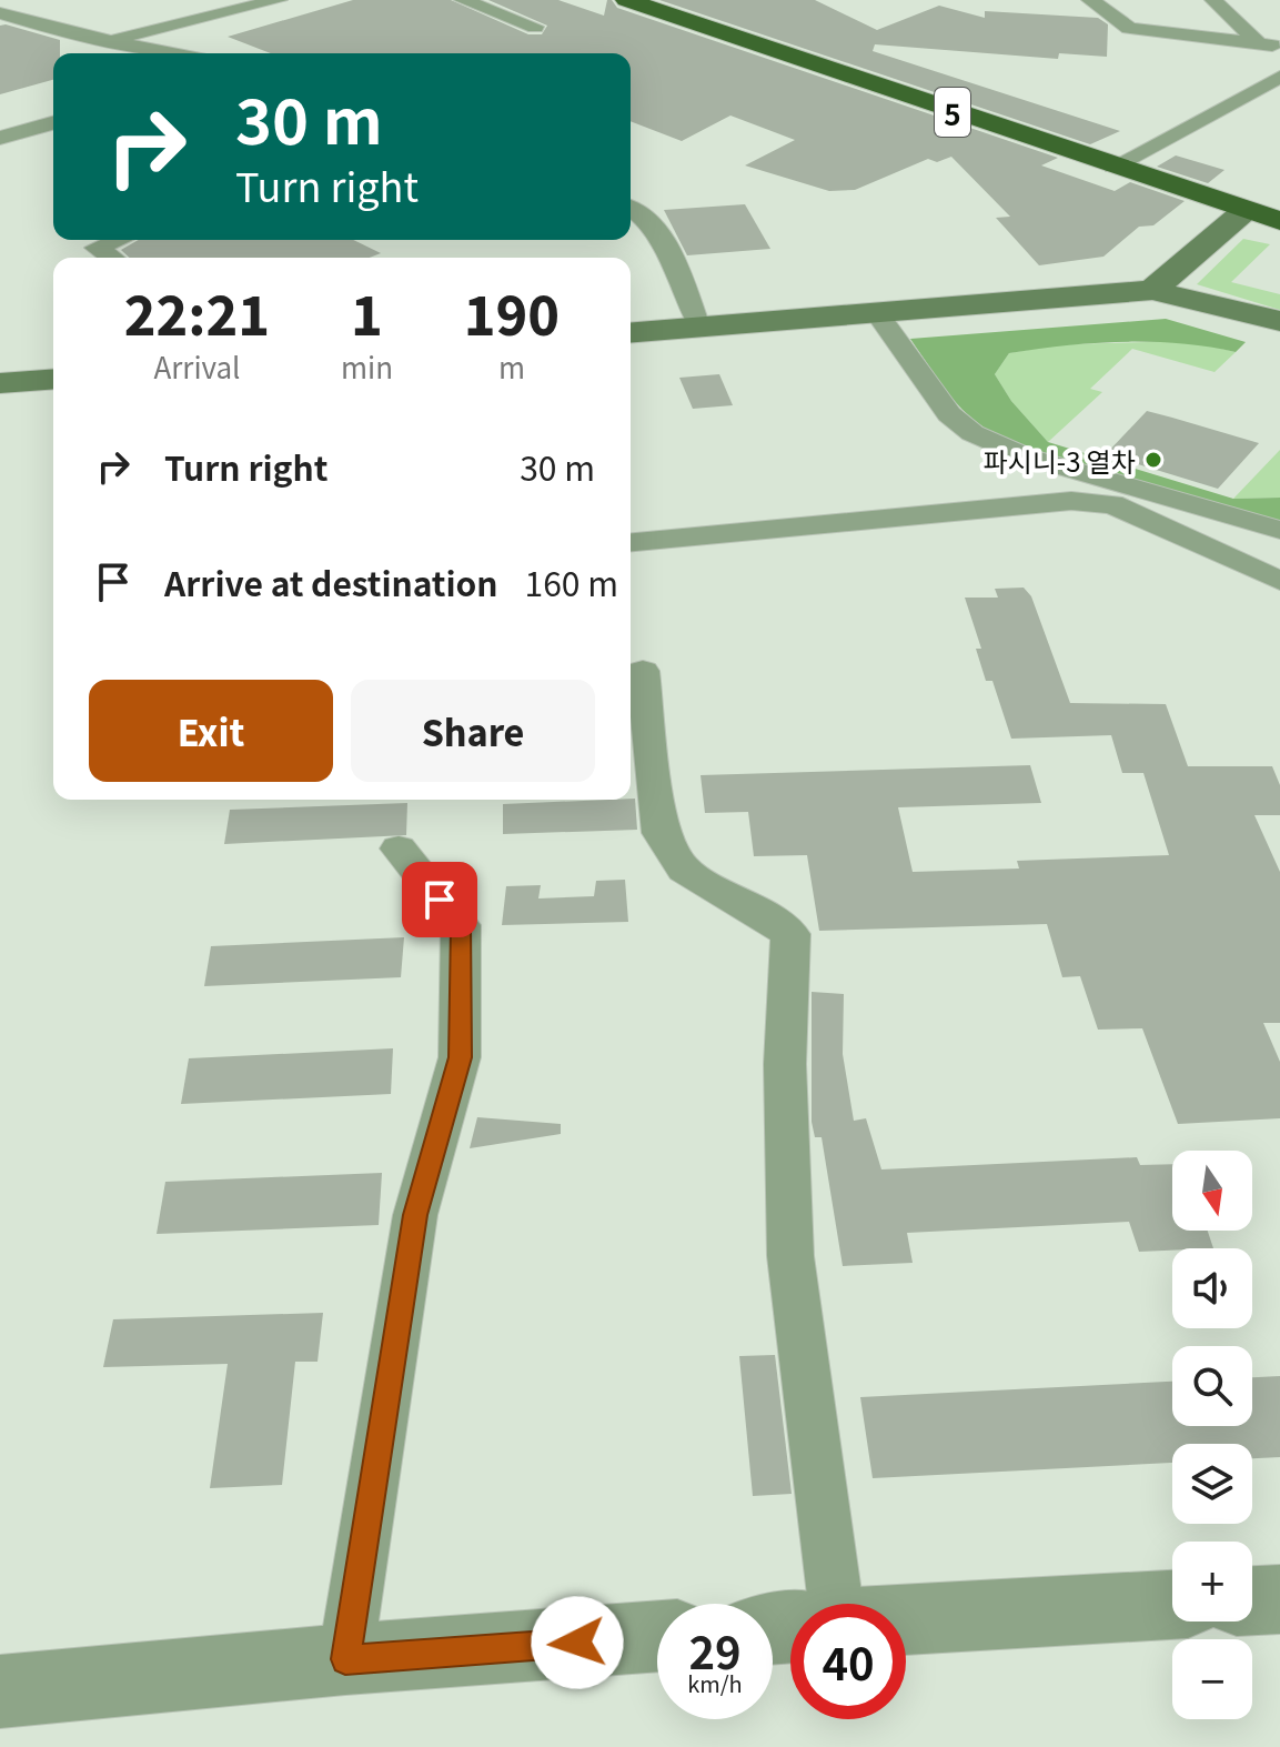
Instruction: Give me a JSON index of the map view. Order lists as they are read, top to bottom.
{
  "streets": {
    "highway": ["5"]
  },
  "places": ["파시니-3 열차"],
  "north": "bottom",
  "page": {
    "turn": ["30 m", "Turn right"],
    "eta": [
      "22:21",
      "Arrival",
      "1",
      "min",
      "190",
      "m"
    ],
    "list": [
      {
        "name": "Turn right",
        "value": "30 m"
      },
      {
        "name": "Arrive at destination",
        "value": "160 m"
      }
    ],
    "buttons": ["Exit", "Share"],
    "map_buttons": ["+", "−"],
    "speed": "29 km/h",
    "limit": "40"
  }
}
